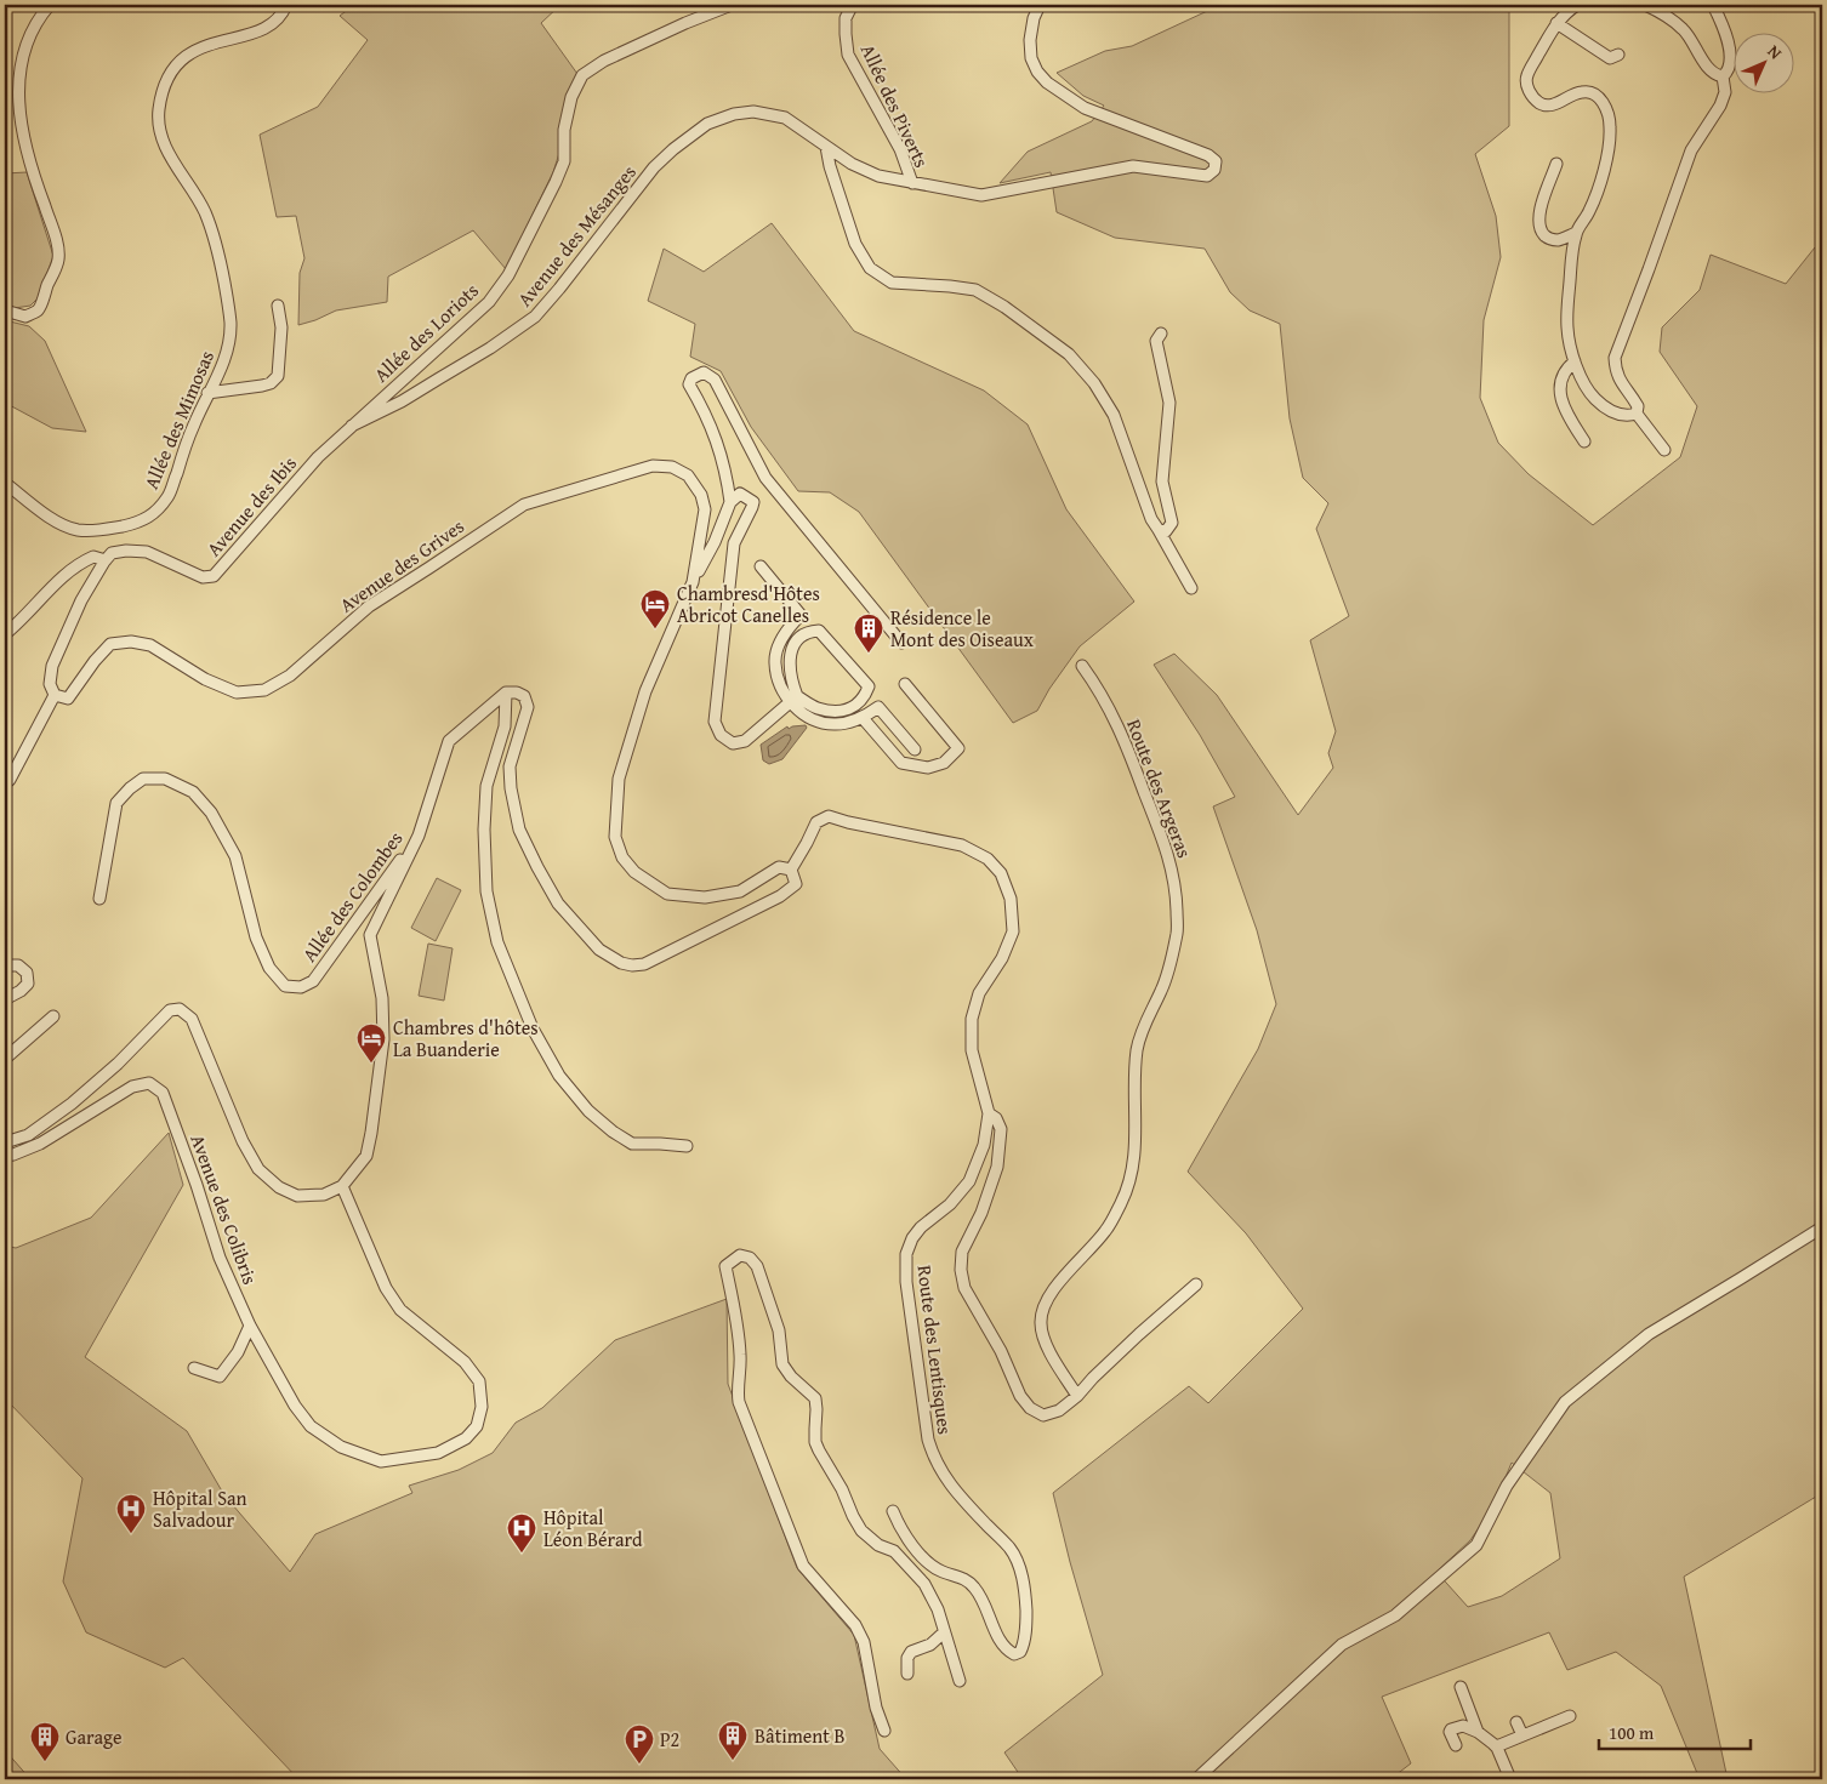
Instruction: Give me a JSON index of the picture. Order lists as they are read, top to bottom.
{
  "streets": {
    "street": [
      "Allée des Piverts",
      "Avenue des Mésanges",
      "Allée des Loriots",
      "Allée des Mimosas",
      "Avenue des Ibis",
      "Avenue des Grives",
      "Route des Argeras",
      "Allée des Colombes",
      "Avenue des Colibris",
      "Route des Lentisques"
    ]
  },
  "crossings": [
    ["Allée des Piverts", "Avenue des Mésanges"],
    ["Avenue des Mésanges", "Allée des Loriots"],
    ["Avenue des Mésanges", "Avenue des Ibis"],
    ["Allée des Loriots", "Avenue des Ibis"]
  ],
  "places": {
    "hotel": ["Chambresd'Hôtes Abricot Canelles", "Chambres d'hôtes La Buanderie"],
    "building": ["Résidence le Mont des Oiseaux", "Bâtiment B", "Garage"],
    "hospital": ["Hôpital San Salvadour", "Hôpital Léon Bérard"],
    "parking": ["P2"]
  },
  "scale_bar": "100 m",
  "north": "top right"
}
